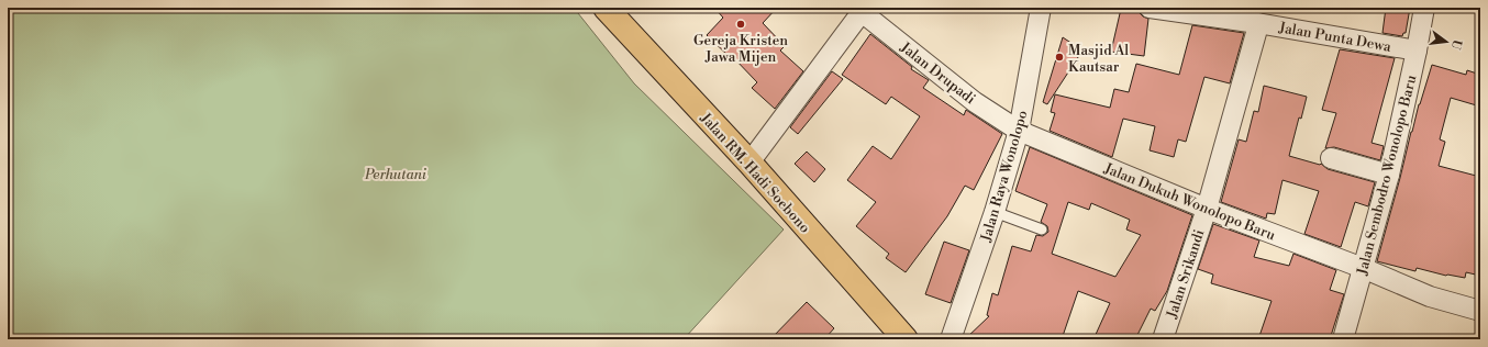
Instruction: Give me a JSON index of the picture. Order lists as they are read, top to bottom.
{
  "streets": {
    "main road": ["Jalan RM. Hadi Soebono"],
    "street": [
      "Jalan Punta Dewa",
      "Jalan Drupadi",
      "Jalan Sembodro Wonolopo Baru",
      "Jalan Raya Wonolopo",
      "Jalan Dukuh Wonolopo Baru",
      "Jalan Srikandi"
    ]
  },
  "crossings": [
    ["Jalan Punta Dewa", "Jalan Sembodro Wonolopo Baru"],
    ["Jalan Punta Dewa", "Jalan Srikandi"],
    ["Jalan Drupadi", "Jalan RM. Hadi Soebono"],
    ["Jalan Drupadi", "Jalan Raya Wonolopo"],
    ["Jalan Drupadi", "Jalan Dukuh Wonolopo Baru"],
    ["Jalan Sembodro Wonolopo Baru", "Jalan Dukuh Wonolopo Baru"],
    ["Jalan Raya Wonolopo", "Jalan Dukuh Wonolopo Baru"],
    ["Jalan Dukuh Wonolopo Baru", "Jalan Srikandi"]
  ],
  "parks": ["Perhutani"],
  "places": ["Gereja Kristen Jawa Mijen", "Masjid Al Kautsar"],
  "north": "right"
}
